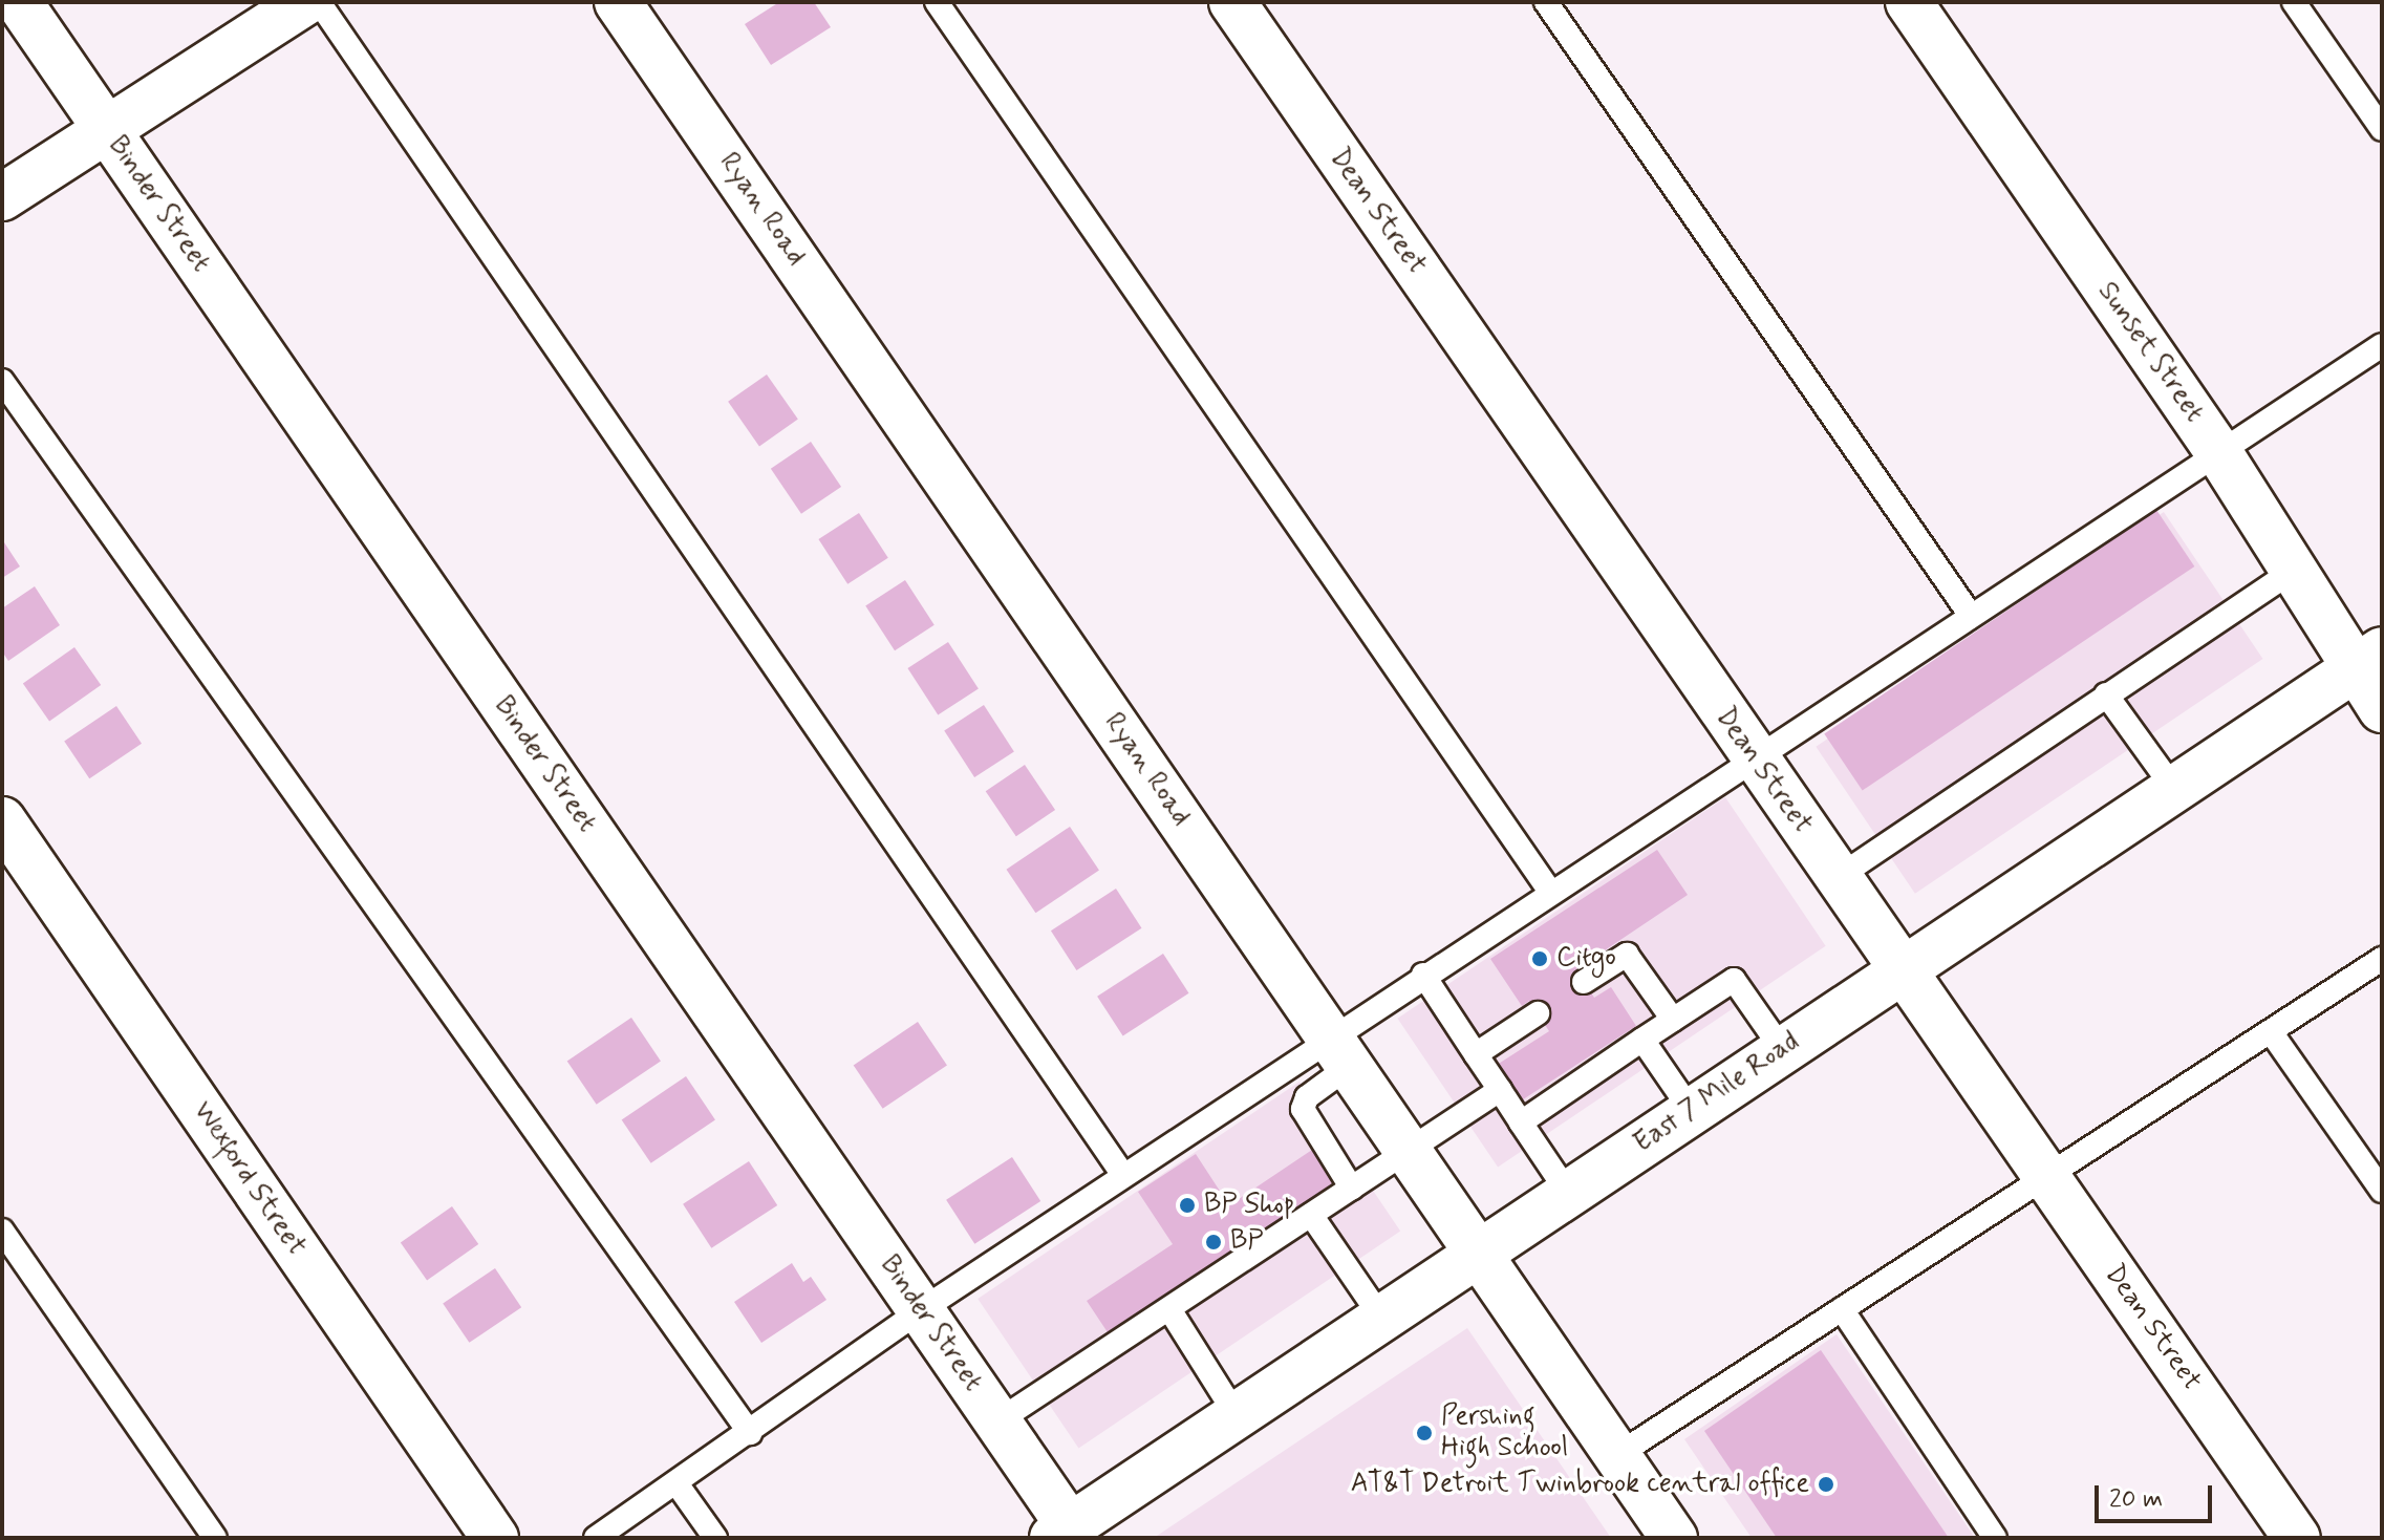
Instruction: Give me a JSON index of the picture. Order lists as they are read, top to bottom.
{
  "streets": {
    "street": [
      "Binder Street",
      "Ryan Road",
      "Dean Street",
      "Sunset Street",
      "East 7 Mile Road",
      "Wexford Street"
    ]
  },
  "crossings": [
    ["Binder Street", "East 7 Mile Road"],
    ["Ryan Road", "East 7 Mile Road"],
    ["Dean Street", "East 7 Mile Road"],
    ["Sunset Street", "East 7 Mile Road"]
  ],
  "places": [
    "Citgo",
    "BP Shop",
    "BP",
    "Pershing High School",
    "AT&T Detroit Twinbrook central office"
  ],
  "scale_bar": "20 m"
}
